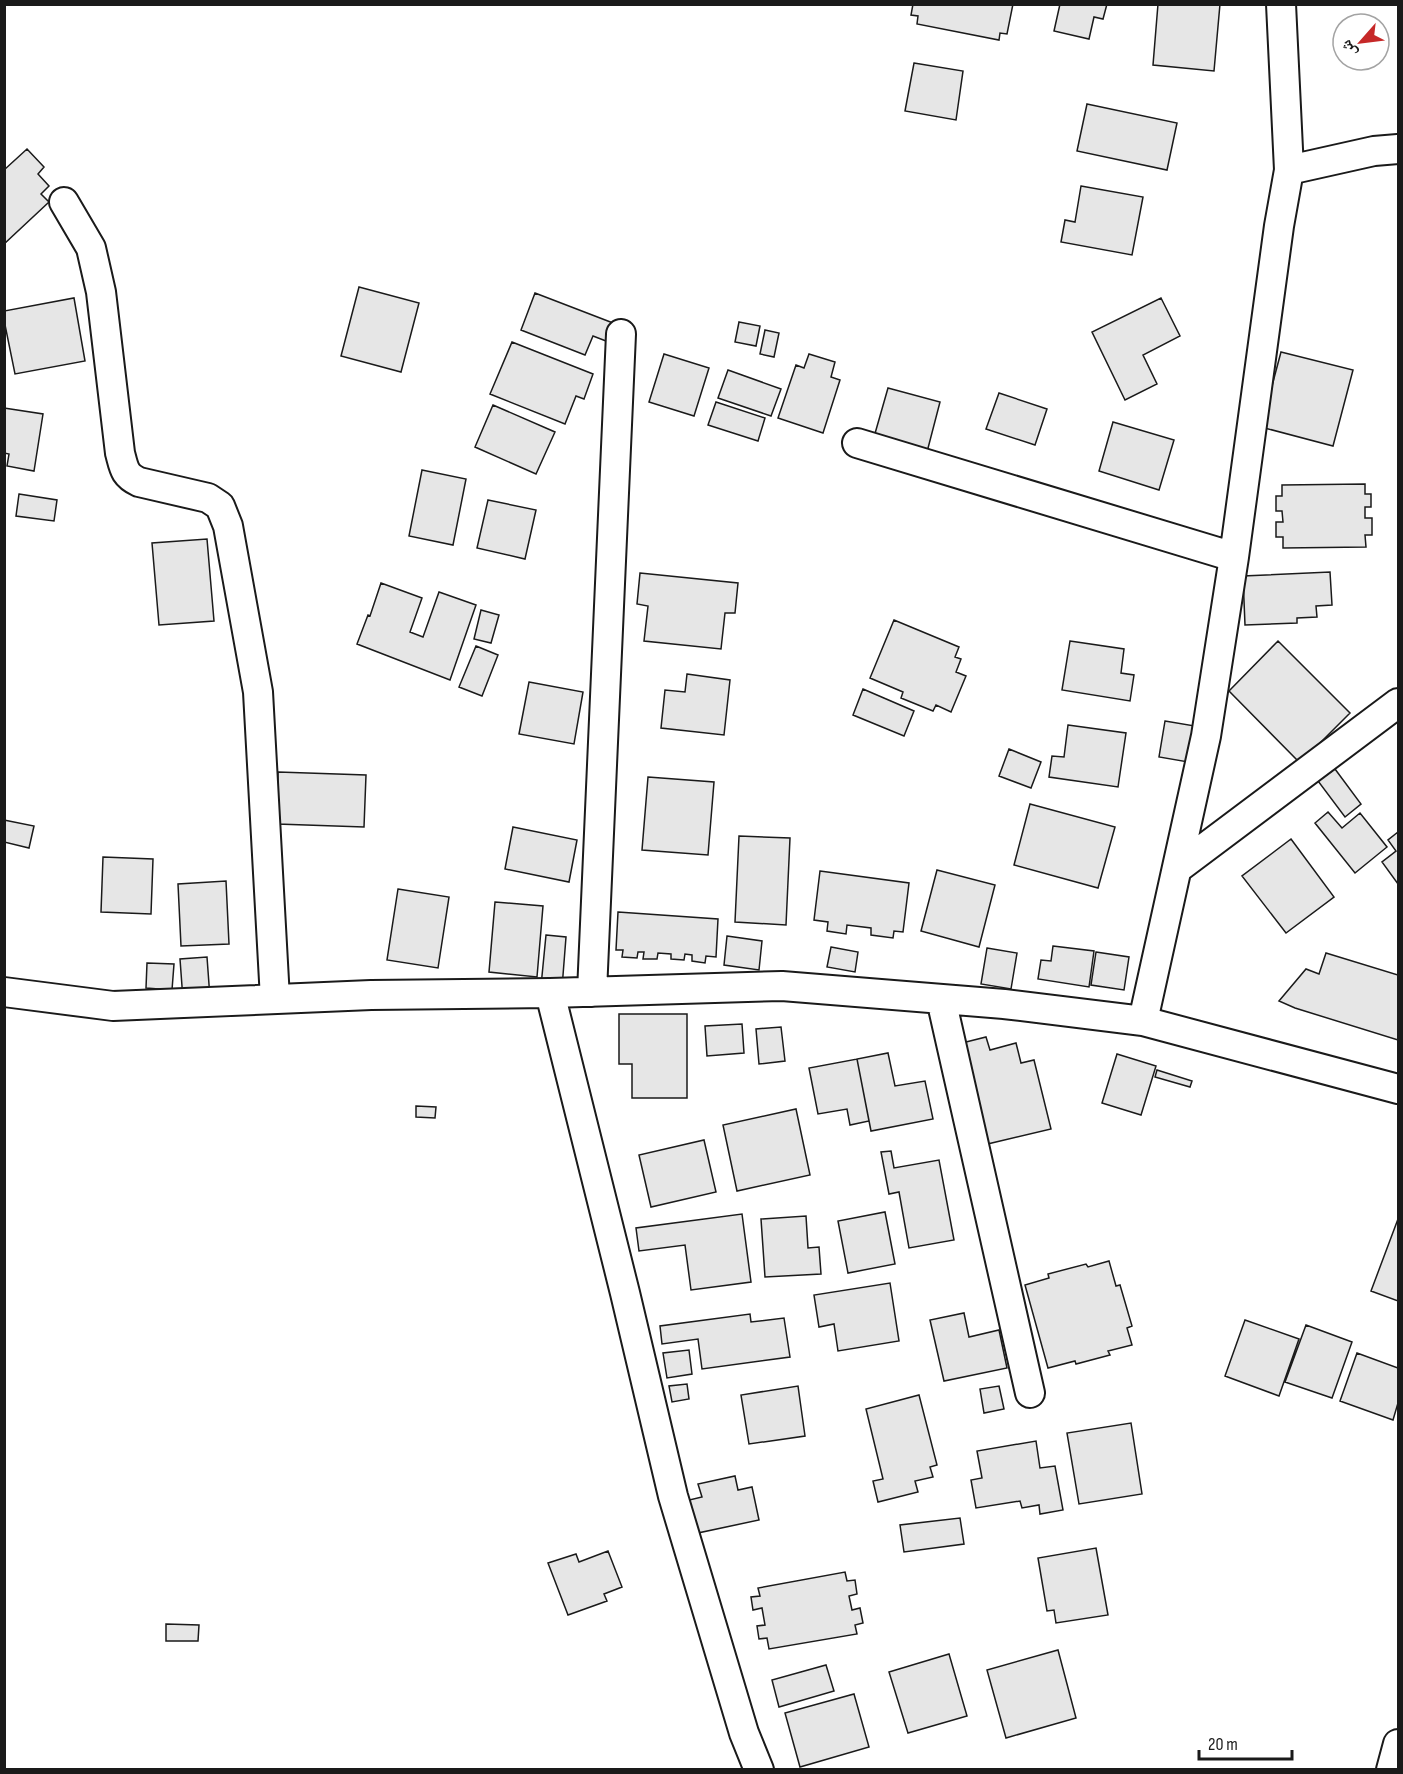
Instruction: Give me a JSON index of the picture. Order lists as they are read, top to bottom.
{
  "scale_bar": "20 m",
  "north": "bottom left"
}
